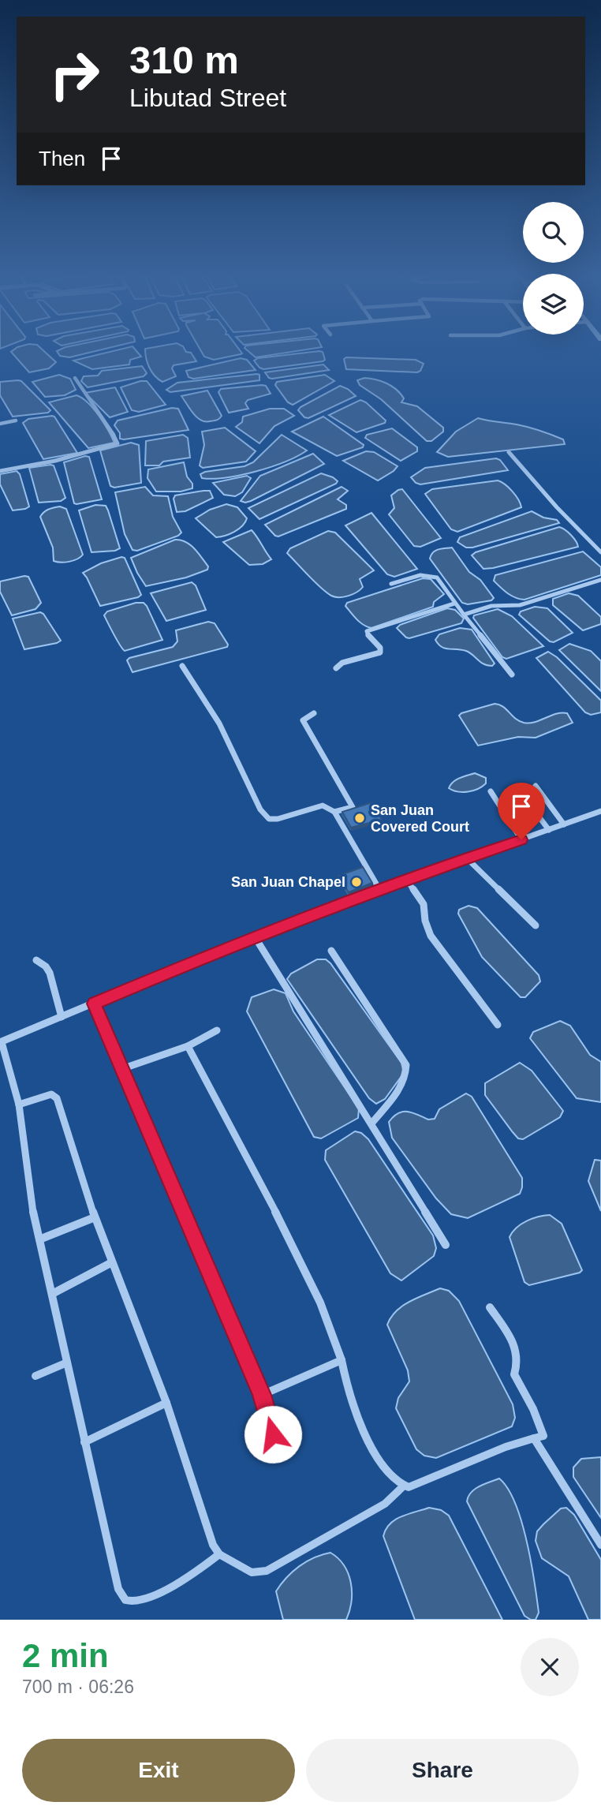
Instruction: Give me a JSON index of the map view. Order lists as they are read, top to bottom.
{
  "places": ["San Juan Covered Court", "San Juan Chapel"],
  "page": {
    "turn": ["310 m", "Libutad Street"],
    "then": "Then",
    "heading": ["2 min", "700 m · 06:26"],
    "buttons": ["Exit", "Share"]
  }
}
